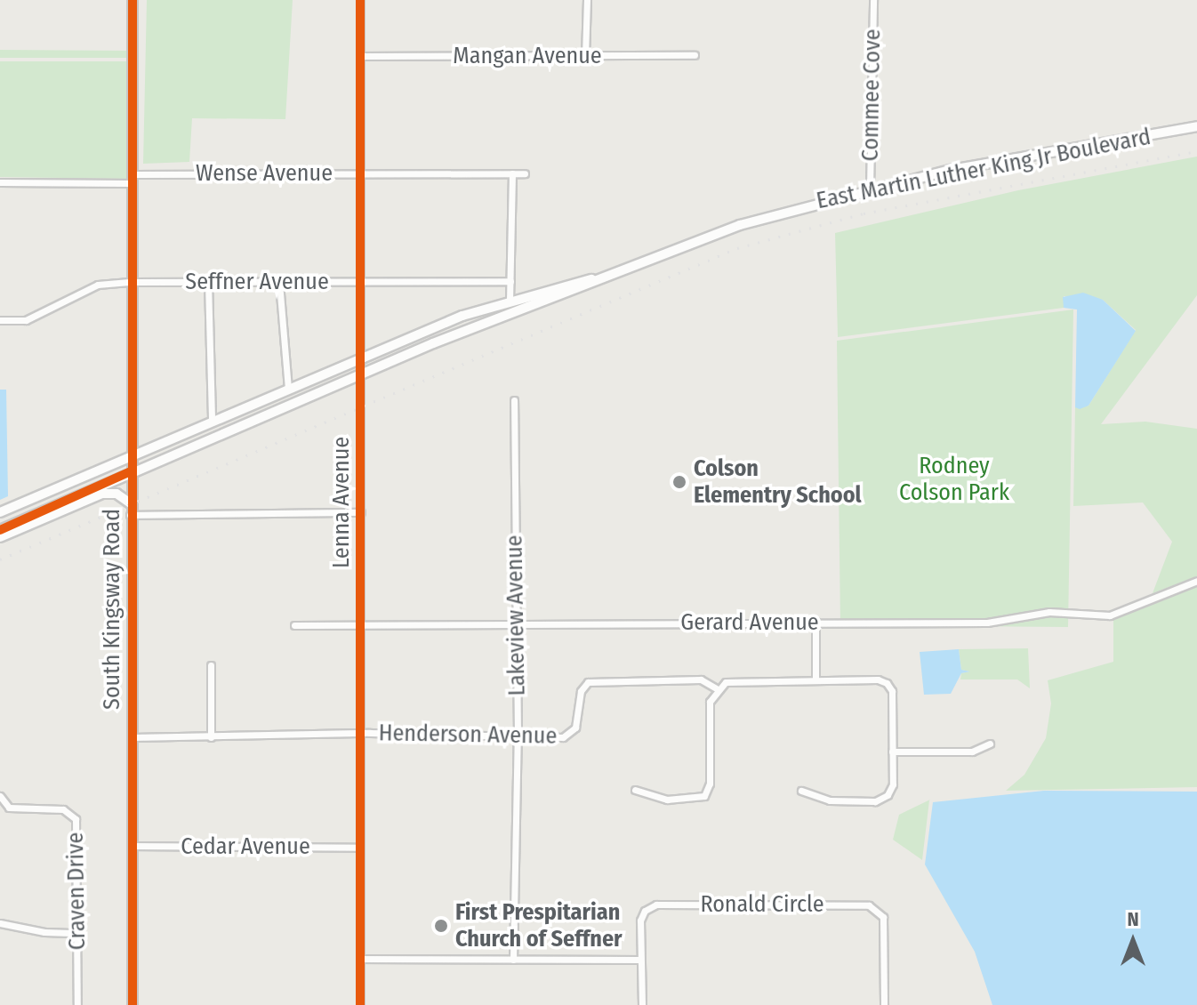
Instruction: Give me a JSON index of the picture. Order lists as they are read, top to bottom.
{
  "streets": {
    "main road": ["East Martin Luther King Jr Boulevard", "South Kingsway Road"],
    "street": [
      "Mangan Avenue",
      "Commee Cove",
      "Wense Avenue",
      "Seffner Avenue",
      "Lenna Avenue",
      "Lakeview Avenue",
      "Gerard Avenue",
      "Henderson Avenue",
      "Cedar Avenue",
      "Craven Drive",
      "Ronald Circle"
    ]
  },
  "crossings": [
    ["Mangan Avenue", "Lenna Avenue"],
    ["Commee Cove", "East Martin Luther King Jr Boulevard"],
    ["Wense Avenue", "Lenna Avenue"],
    ["Wense Avenue", "South Kingsway Road"],
    ["Seffner Avenue", "Lenna Avenue"],
    ["Seffner Avenue", "South Kingsway Road"],
    ["Lenna Avenue", "Gerard Avenue"],
    ["Lenna Avenue", "Henderson Avenue"],
    ["Lenna Avenue", "Cedar Avenue"],
    ["South Kingsway Road", "Henderson Avenue"],
    ["South Kingsway Road", "Cedar Avenue"],
    ["Lakeview Avenue", "Gerard Avenue"],
    ["Lakeview Avenue", "Henderson Avenue"]
  ],
  "parks": ["Rodney Colson Park"],
  "places": ["Colson Elementry School", "First Prespitarian Church of Seffner"],
  "north": "top"
}
